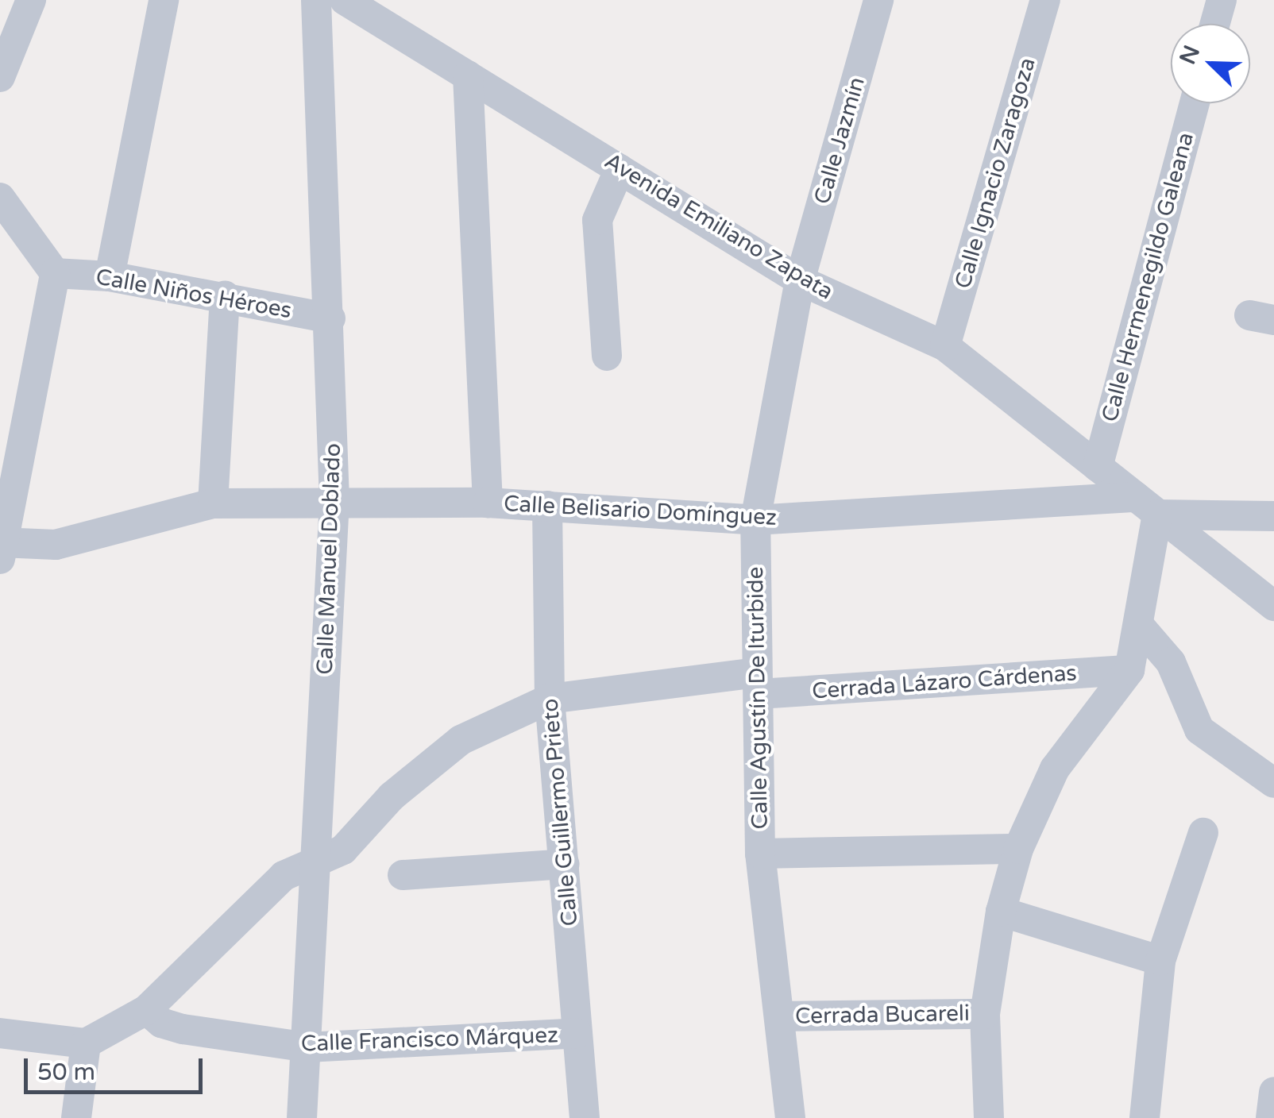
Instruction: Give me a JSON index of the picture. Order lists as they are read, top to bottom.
{
  "streets": {
    "street": [
      "Calle Jazmín",
      "Calle Ignacio Zaragoza",
      "Avenida Emiliano Zapata",
      "Calle Hermenegildo Galeana",
      "Calle Niños Héroes",
      "Calle Belisario Domínguez",
      "Calle Manuel Doblado",
      "Cerrada Lázaro Cárdenas",
      "Calle Agustín De Iturbide",
      "Calle Guillermo Prieto",
      "Cerrada Bucareli",
      "Calle Francisco Márquez"
    ]
  },
  "crossings": [
    ["Calle Jazmín", "Avenida Emiliano Zapata"],
    ["Calle Jazmín", "Calle Agustín De Iturbide"],
    ["Calle Ignacio Zaragoza", "Avenida Emiliano Zapata"],
    ["Avenida Emiliano Zapata", "Calle Hermenegildo Galeana"],
    ["Avenida Emiliano Zapata", "Calle Belisario Domínguez"],
    ["Avenida Emiliano Zapata", "Calle Agustín De Iturbide"],
    ["Calle Niños Héroes", "Calle Manuel Doblado"],
    ["Calle Belisario Domínguez", "Calle Manuel Doblado"],
    ["Calle Belisario Domínguez", "Calle Agustín De Iturbide"],
    ["Calle Belisario Domínguez", "Calle Guillermo Prieto"],
    ["Calle Manuel Doblado", "Cerrada Lázaro Cárdenas"],
    ["Calle Manuel Doblado", "Calle Francisco Márquez"],
    ["Cerrada Lázaro Cárdenas", "Calle Agustín De Iturbide"],
    ["Cerrada Lázaro Cárdenas", "Calle Guillermo Prieto"],
    ["Cerrada Lázaro Cárdenas", "Calle Francisco Márquez"],
    ["Calle Agustín De Iturbide", "Cerrada Bucareli"],
    ["Calle Guillermo Prieto", "Calle Francisco Márquez"]
  ],
  "scale_bar": "50 m",
  "north": "top left"
}
